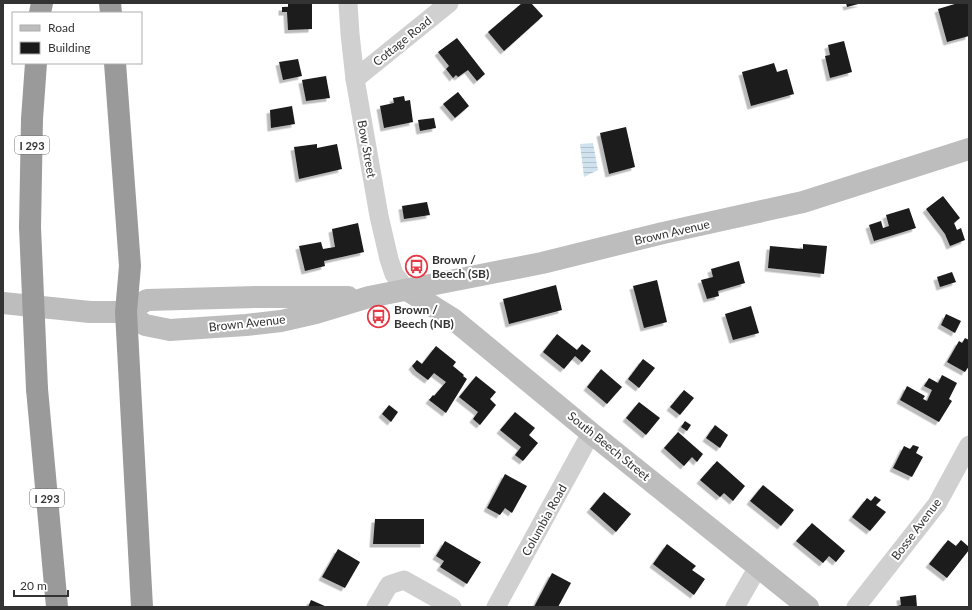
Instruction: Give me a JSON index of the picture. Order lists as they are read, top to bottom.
{
  "streets": {
    "highway": ["I 293"],
    "main road": ["Brown Avenue", "South Beech Street"],
    "street": [
      "Cottage Road",
      "Bow Street",
      "Columbia Road",
      "Bosse Avenue"
    ]
  },
  "crossings": [
    ["Cottage Road", "Bow Street"],
    ["Bow Street", "Brown Avenue"],
    ["Bow Street", "South Beech Street"],
    ["Brown Avenue", "South Beech Street"],
    ["South Beech Street", "Columbia Road"]
  ],
  "places": {
    "bus stop": ["Brown / Beech (SB)", "Brown / Beech (NB)"]
  },
  "legend": ["Road", "Building"],
  "scale_bar": "20 m"
}
